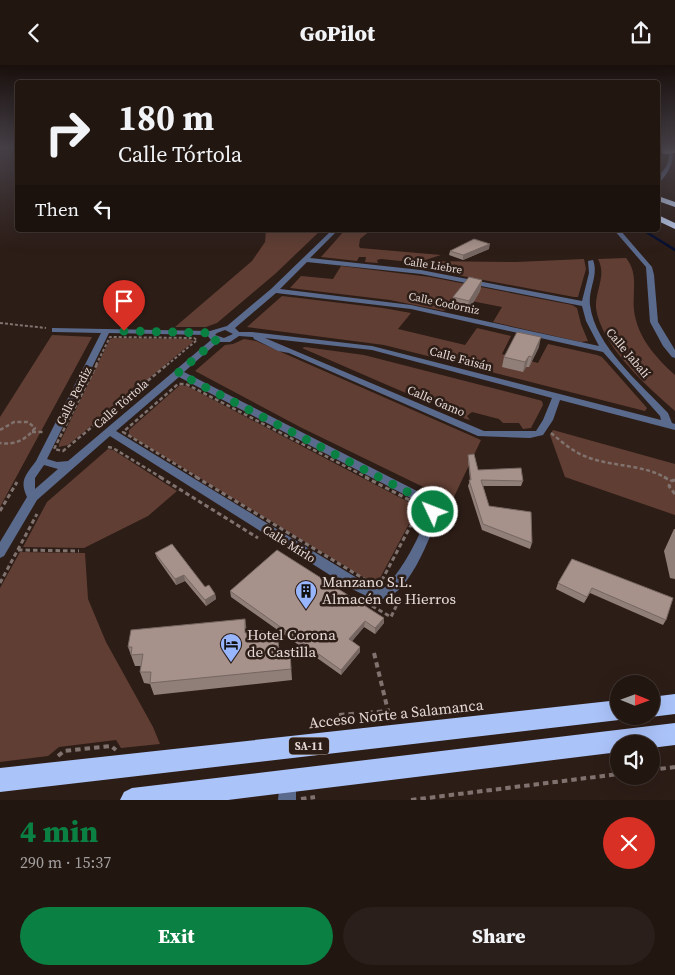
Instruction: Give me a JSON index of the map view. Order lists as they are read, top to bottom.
{
  "streets": {
    "highway": ["Acceso Norte a Salamanca", "SA-11"],
    "street": [
      "Calle Liebre",
      "Calle Codorniz",
      "Calle Jabalí",
      "Calle Faisán",
      "Calle Perdiz",
      "Calle Gamo",
      "Calle Tórtola",
      "Calle Mirlo"
    ]
  },
  "crossings": [
    ["Calle Liebre", "Calle Jabalí"],
    ["Calle Codorniz", "Calle Jabalí"],
    ["Calle Jabalí", "Calle Faisán"],
    ["Calle Faisán", "Calle Gamo"],
    ["Calle Tórtola", "Calle Mirlo"]
  ],
  "places": {
    "building": ["Manzano S.L. Almacén de Hierros"],
    "hotel": ["Hotel Corona de Castilla"]
  },
  "north": "right",
  "page": {
    "header": "GoPilot",
    "turn": ["180 m", "Calle Tórtola"],
    "then": "Then",
    "heading": ["4 min", "290 m · 15:37"],
    "buttons": ["Exit", "Share"]
  }
}
